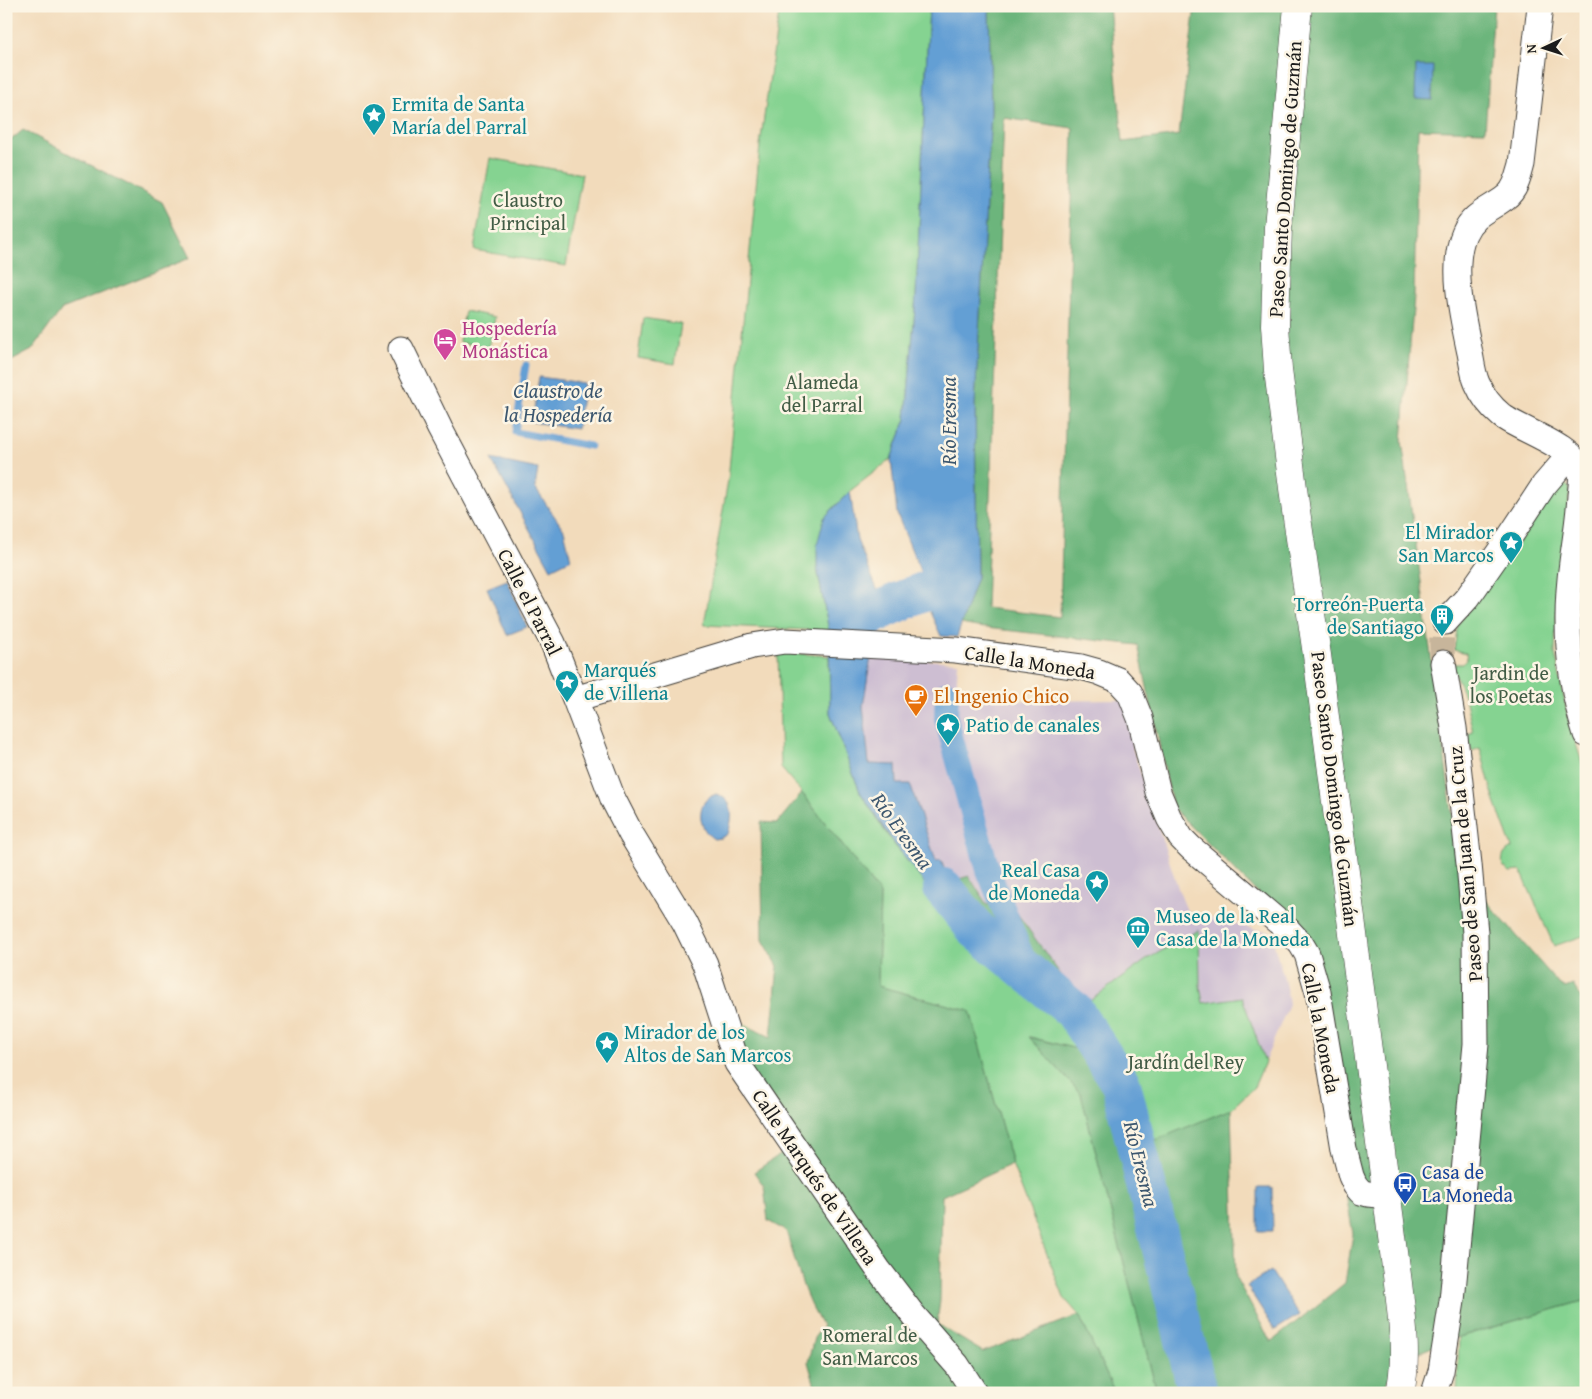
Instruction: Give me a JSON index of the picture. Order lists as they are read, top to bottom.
{
  "streets": {
    "main road": ["Paseo Santo Domingo de Guzmán"],
    "street": [
      "Calle el Parral",
      "Calle la Moneda",
      "Paseo de San Juan de la Cruz",
      "Calle Marqués de Villena"
    ]
  },
  "crossings": [
    ["Paseo Santo Domingo de Guzmán", "Calle la Moneda"],
    ["Calle el Parral", "Calle la Moneda"],
    ["Calle el Parral", "Calle Marqués de Villena"],
    ["Calle la Moneda", "Calle Marqués de Villena"]
  ],
  "water": ["Claustro de la Hospedería", "Río Eresma"],
  "parks": [
    "Claustro Pirncipal",
    "Alameda del Parral",
    "Jardin de los Poetas",
    "Jardín del Rey",
    "Romeral de San Marcos"
  ],
  "places": {
    "place": [
      "Ermita de Santa María del Parral",
      "El Mirador San Marcos",
      "Marqués de Villena",
      "Patio de canales",
      "Real Casa de Moneda",
      "Mirador de los Altos de San Marcos"
    ],
    "hotel": ["Hospedería Monástica"],
    "building": ["Torreón-Puerta de Santiago"],
    "cafe": ["El Ingenio Chico"],
    "museum": ["Museo de la Real Casa de la Moneda"],
    "bus stop": ["Casa de La Moneda"]
  },
  "north": "left"
}
